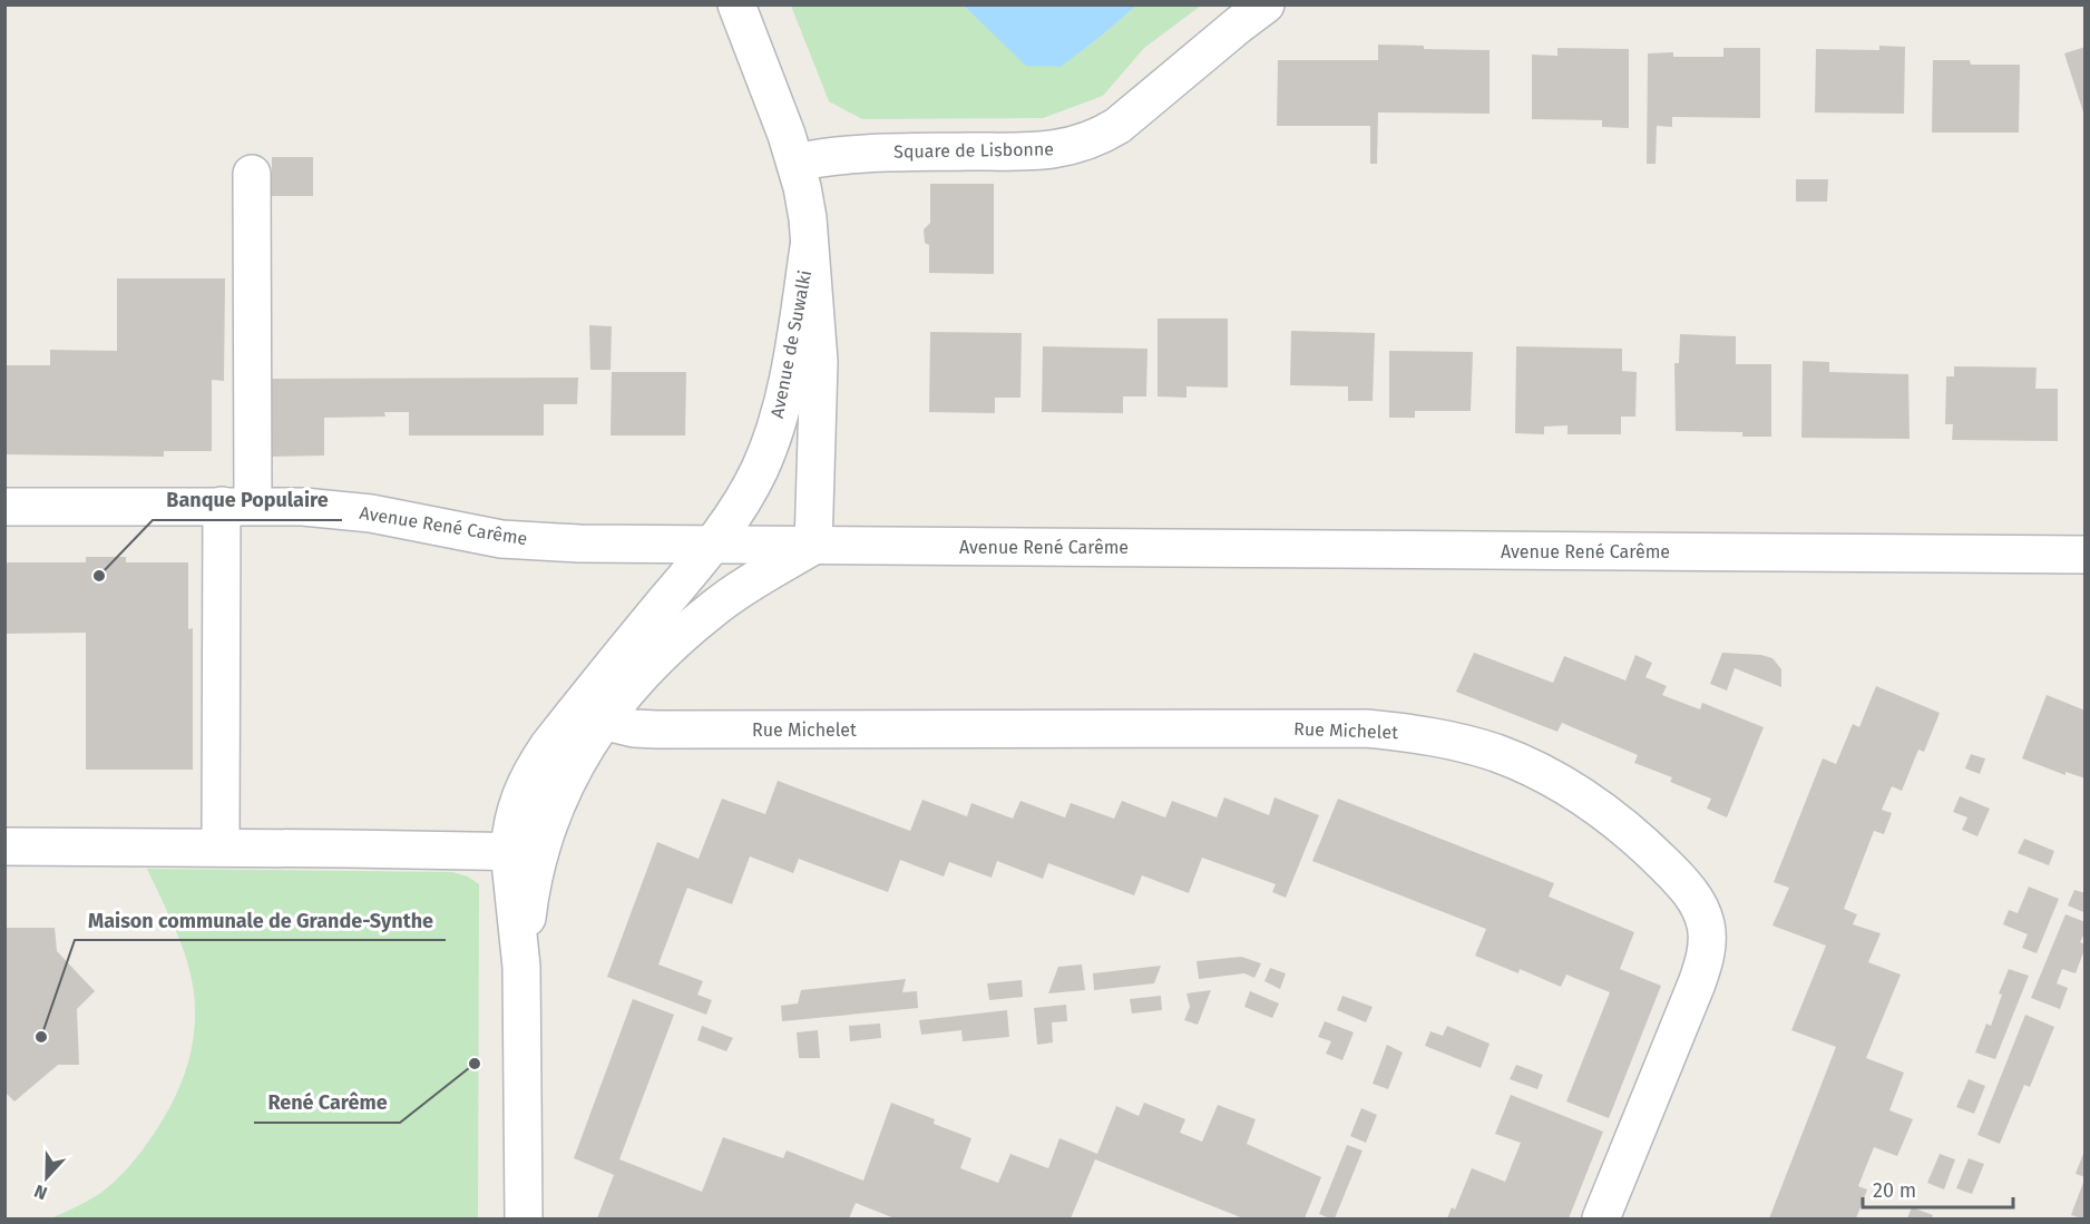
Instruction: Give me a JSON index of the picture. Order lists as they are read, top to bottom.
{
  "streets": {
    "street": [
      "Square de Lisbonne",
      "Avenue de Suwalki",
      "Avenue René Carême",
      "Rue Michelet"
    ]
  },
  "crossings": [
    ["Square de Lisbonne", "Avenue de Suwalki"],
    ["Avenue de Suwalki", "Avenue René Carême"]
  ],
  "places": ["Banque Populaire", "Maison communale de Grande-Synthe", "René Carême"],
  "scale_bar": "20 m",
  "north": "bottom"
}
